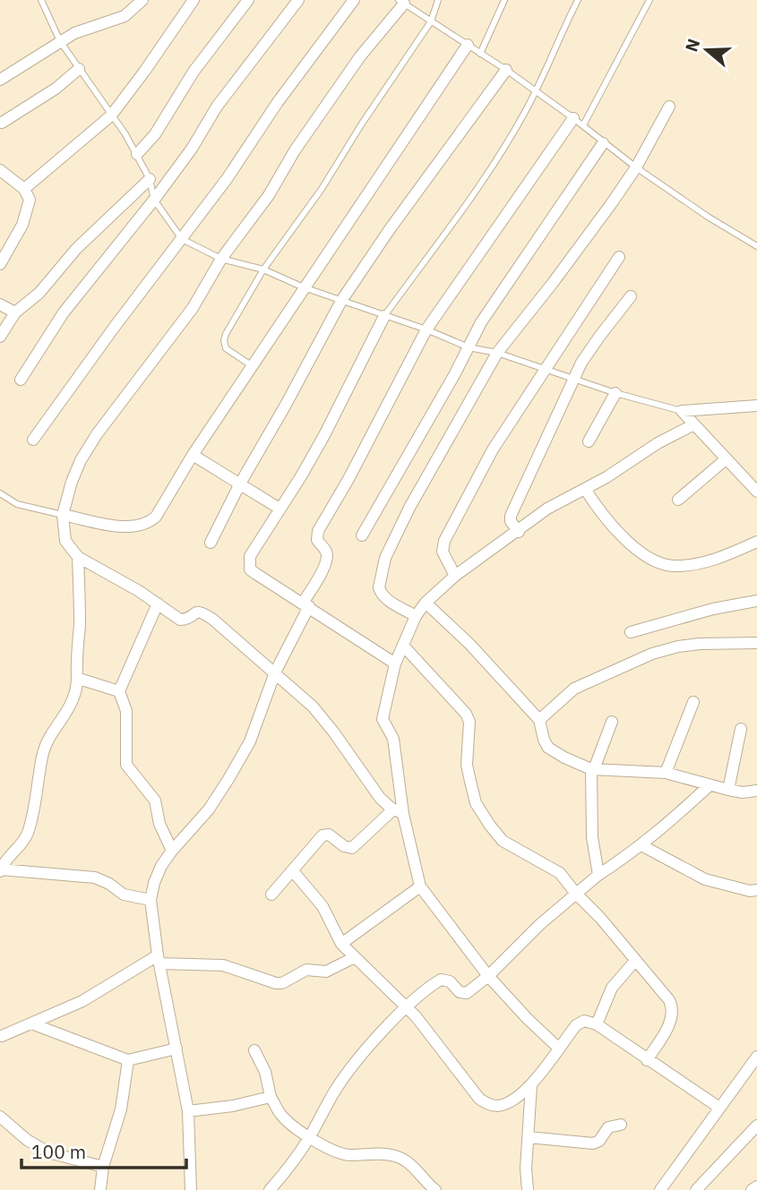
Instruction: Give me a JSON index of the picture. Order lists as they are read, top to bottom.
{
  "scale_bar": "100 m",
  "north": "left"
}
